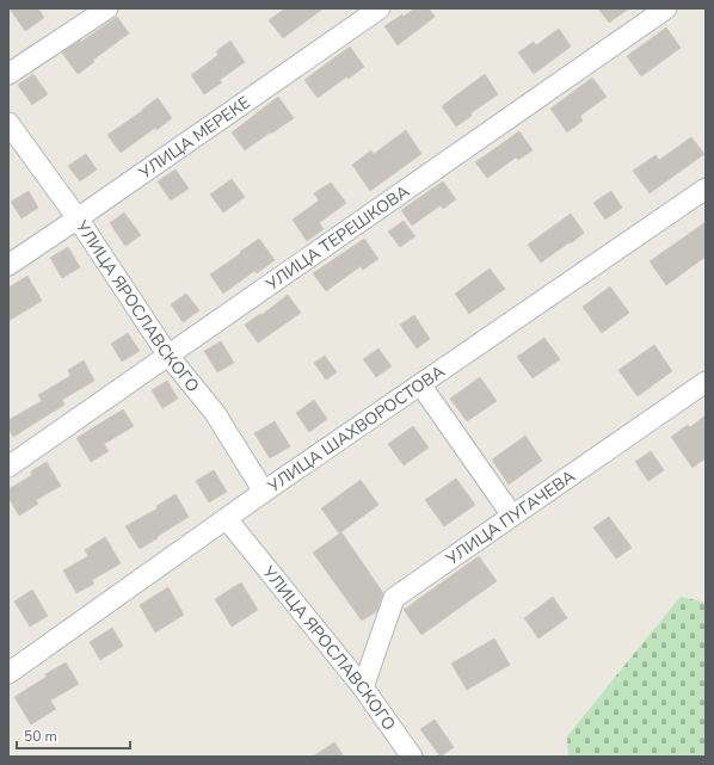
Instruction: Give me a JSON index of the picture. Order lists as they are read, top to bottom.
{
  "streets": {
    "street": [
      "УЛИЦА МЕРЕКЕ",
      "УЛИЦА ТЕРЕШКОВА",
      "УЛИЦА ЯРОСЛАВСКОГО",
      "УЛИЦА ШАХВОРОСТОВА",
      "УЛИЦА ПУГАЧЕВА"
    ]
  },
  "crossings": [
    ["УЛИЦА МЕРЕКЕ", "УЛИЦА ЯРОСЛАВСКОГО"],
    ["УЛИЦА ТЕРЕШКОВА", "УЛИЦА ЯРОСЛАВСКОГО"],
    ["УЛИЦА ЯРОСЛАВСКОГО", "УЛИЦА ШАХВОРОСТОВА"],
    ["УЛИЦА ЯРОСЛАВСКОГО", "УЛИЦА ПУГАЧЕВА"]
  ],
  "scale_bar": "50 m"
}
